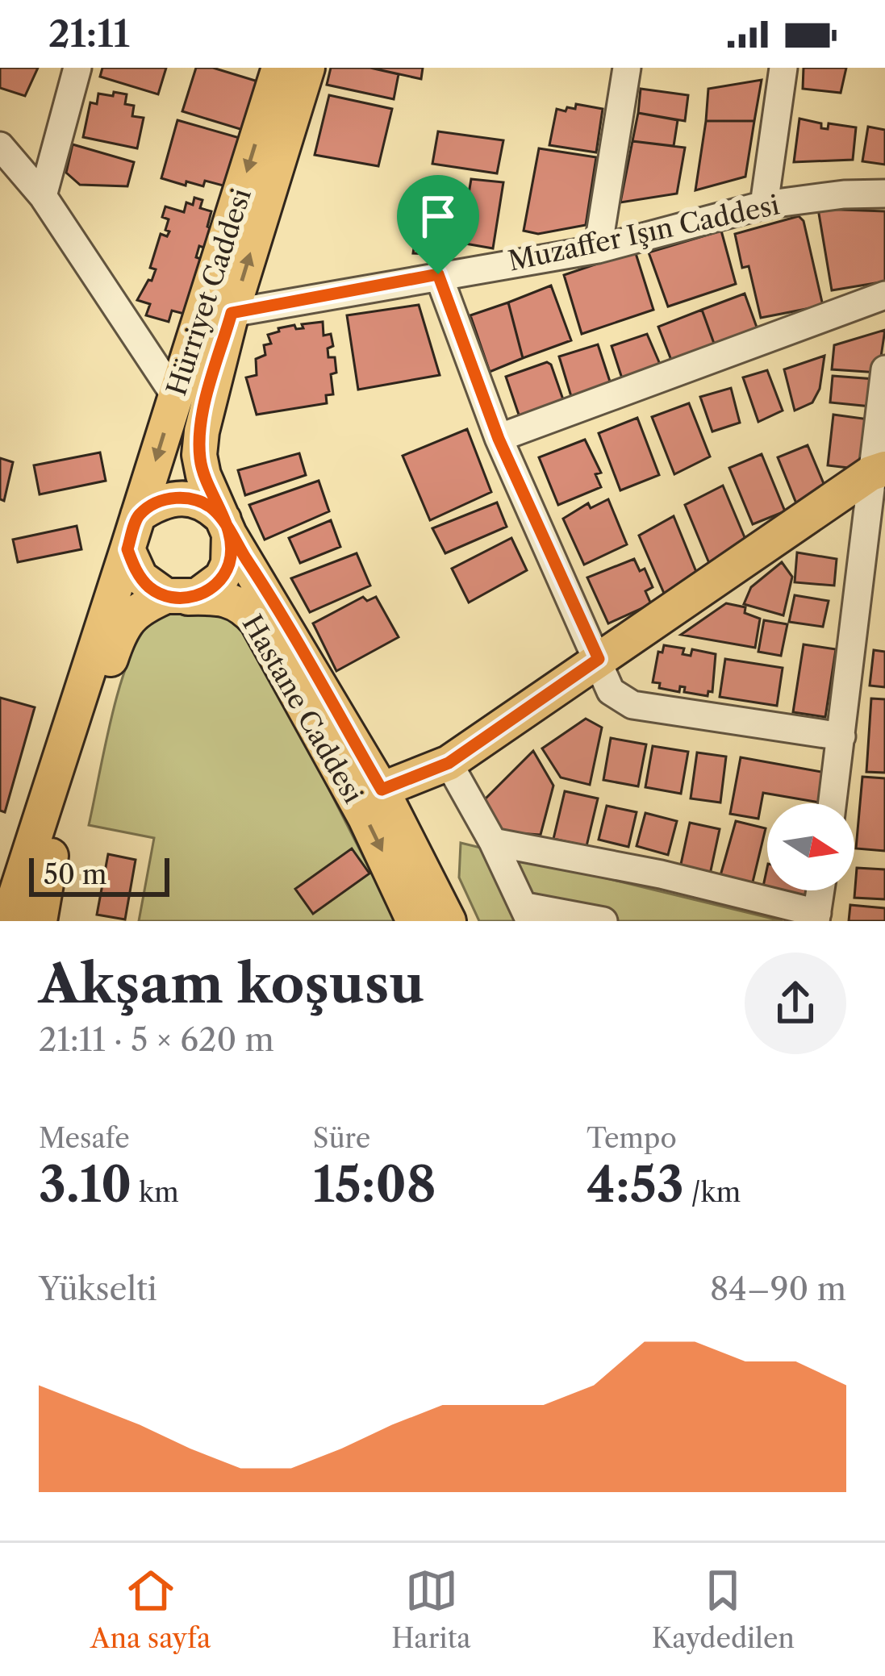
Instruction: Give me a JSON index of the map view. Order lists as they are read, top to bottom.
{
  "streets": {
    "main road": ["Hürriyet Caddesi", "Hastane Caddesi"],
    "street": ["Muzaffer Işın Caddesi"]
  },
  "crossings": [
    ["Muzaffer Işın Caddesi", "Hürriyet Caddesi"],
    ["Hürriyet Caddesi", "Hastane Caddesi"]
  ],
  "scale_bar": "50 m",
  "north": "right",
  "page": {
    "status": "21:11",
    "scale": "50 m",
    "heading": ["Akşam koşusu", "21:11 · 5 × 620 m"],
    "stats": [
      ["Mesafe", "3.10 km"],
      ["Süre", "15:08"],
      ["Tempo", "4:53 /km"]
    ],
    "chart": ["Yükselti", "84–90 m"],
    "tabs": ["Ana sayfa", "Harita", "Kaydedilen"]
  }
}
